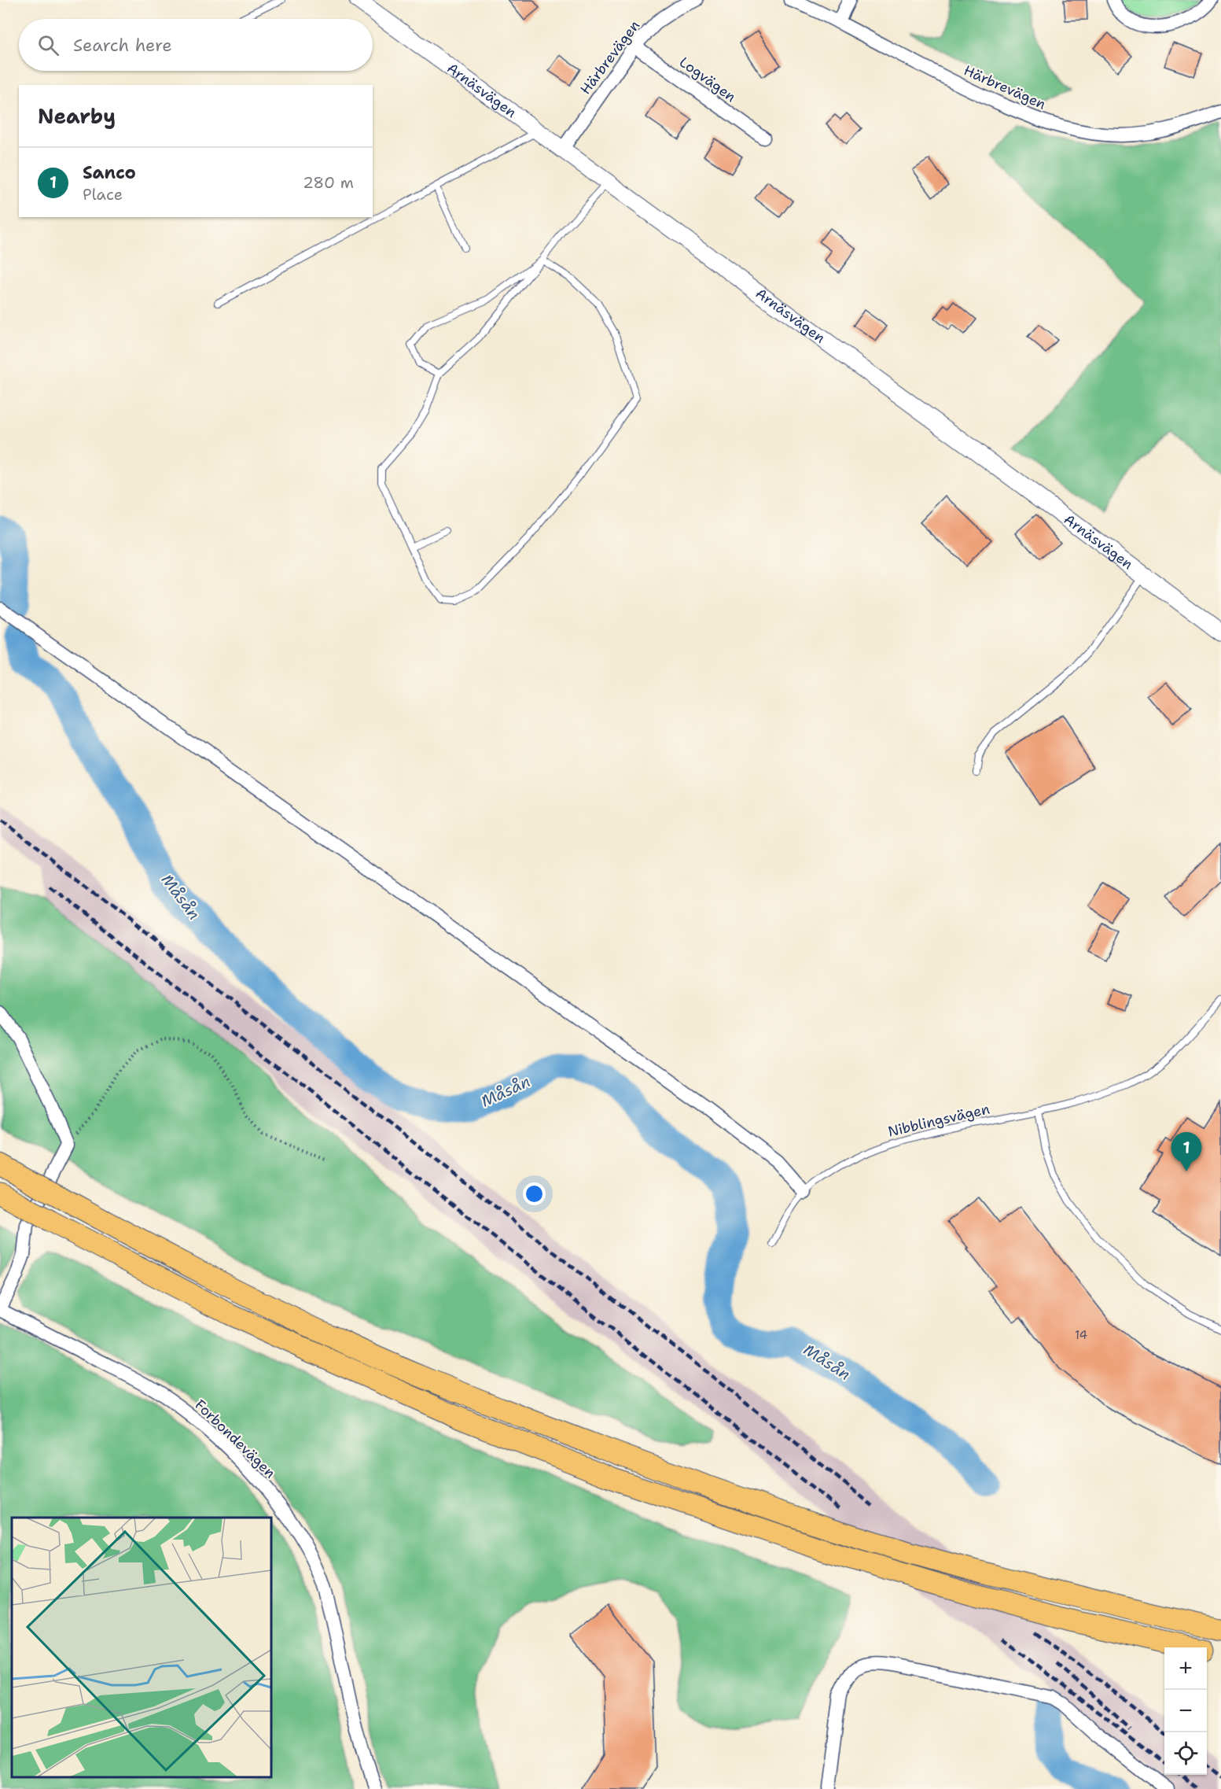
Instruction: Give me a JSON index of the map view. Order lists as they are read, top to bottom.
{
  "streets": {
    "street": [
      "Härbrevägen",
      "Logvägen",
      "Arnäsvägen",
      "Forbondevägen"
    ],
    "lane": ["Nibblingsvägen"]
  },
  "crossings": [
    ["Härbrevägen", "Logvägen"],
    ["Härbrevägen", "Arnäsvägen"]
  ],
  "water": ["Måsån"],
  "house_numbers": ["14"],
  "page": {
    "search": "Search here",
    "heading": "Nearby",
    "list": [
      {
        "mark": "1",
        "name": "Sanco",
        "note": "Place",
        "value": "280 m"
      }
    ],
    "pins": "1",
    "map_buttons": ["+", "−"]
  }
}
